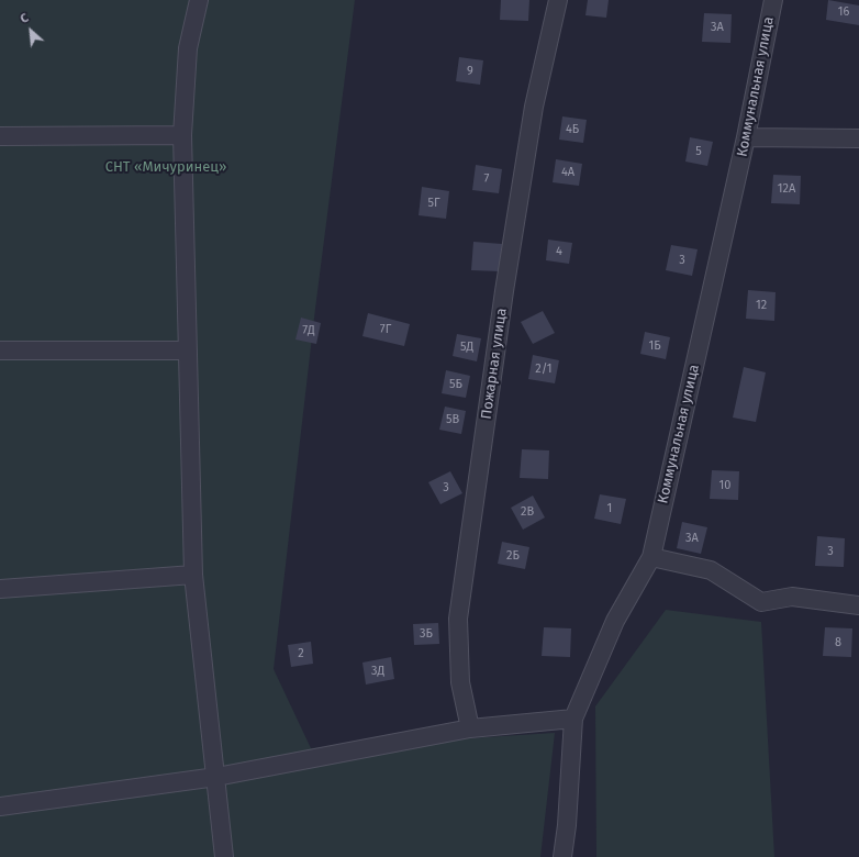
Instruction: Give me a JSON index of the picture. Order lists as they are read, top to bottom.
{
  "streets": {
    "street": ["Коммунальная улица", "Пожарная улица"]
  },
  "parks": ["СНТ «Мичуринец»"],
  "house_numbers": [
    "16",
    "3А",
    "9",
    "4Б",
    "5",
    "4А",
    "7",
    "12А",
    "5Г",
    "4",
    "3",
    "12",
    "7Г",
    "7Д",
    "1Б",
    "5Д",
    "2/1",
    "5Б",
    "5В",
    "10",
    "3",
    "1",
    "2В",
    "3А",
    "3",
    "2Б",
    "3Б",
    "8",
    "2",
    "3Д"
  ],
  "north": "top left"
}
